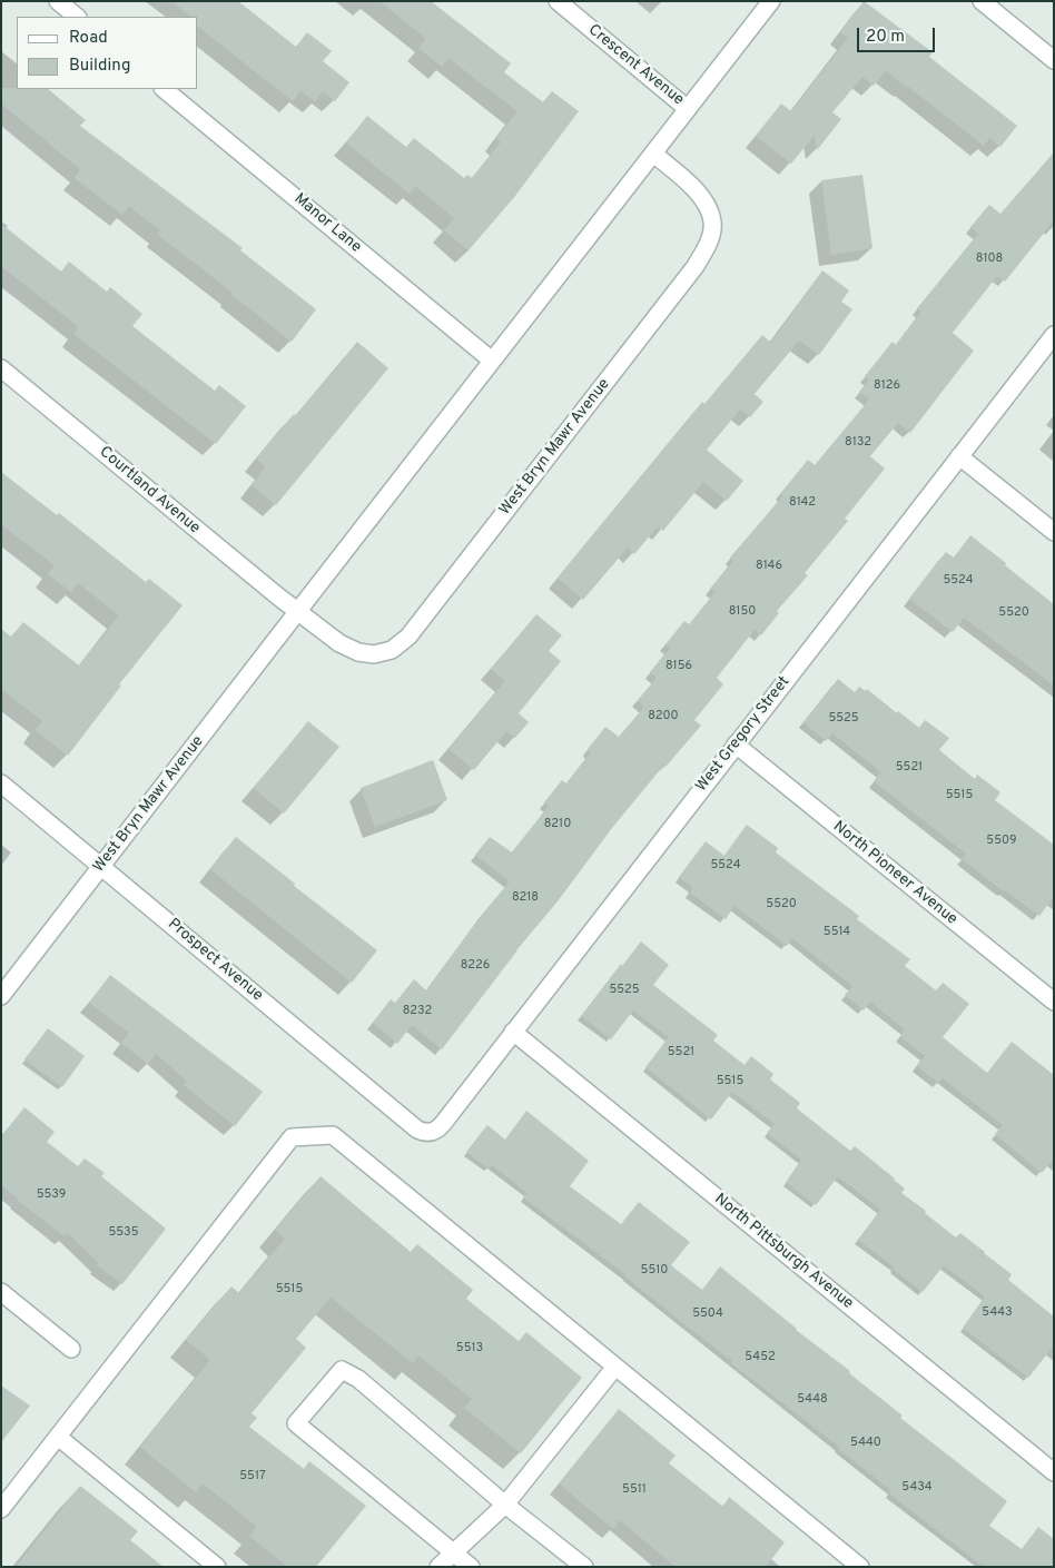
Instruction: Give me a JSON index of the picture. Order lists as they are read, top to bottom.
{
  "streets": {
    "street": [
      "Crescent Avenue",
      "Manor Lane",
      "West Bryn Mawr Avenue",
      "Courtland Avenue",
      "West Gregory Street",
      "North Pioneer Avenue",
      "Prospect Avenue",
      "North Pittsburgh Avenue"
    ]
  },
  "crossings": [
    ["Crescent Avenue", "West Bryn Mawr Avenue"],
    ["Manor Lane", "West Bryn Mawr Avenue"],
    ["West Bryn Mawr Avenue", "Courtland Avenue"],
    ["West Bryn Mawr Avenue", "Prospect Avenue"],
    ["West Gregory Street", "North Pioneer Avenue"],
    ["West Gregory Street", "Prospect Avenue"],
    ["West Gregory Street", "North Pittsburgh Avenue"]
  ],
  "house_numbers": [
    "8108",
    "8126",
    "8132",
    "8142",
    "8146",
    "5524",
    "8150",
    "5520",
    "8156",
    "8200",
    "5525",
    "5521",
    "5515",
    "8210",
    "5509",
    "5524",
    "8218",
    "5520",
    "5514",
    "8226",
    "5525",
    "8232",
    "5521",
    "5515",
    "5539",
    "5535",
    "5510",
    "5515",
    "5443",
    "5504",
    "5513",
    "5452",
    "5448",
    "5440",
    "5517",
    "5434",
    "5511"
  ],
  "legend": ["Road", "Building"],
  "scale_bar": "20 m"
}
